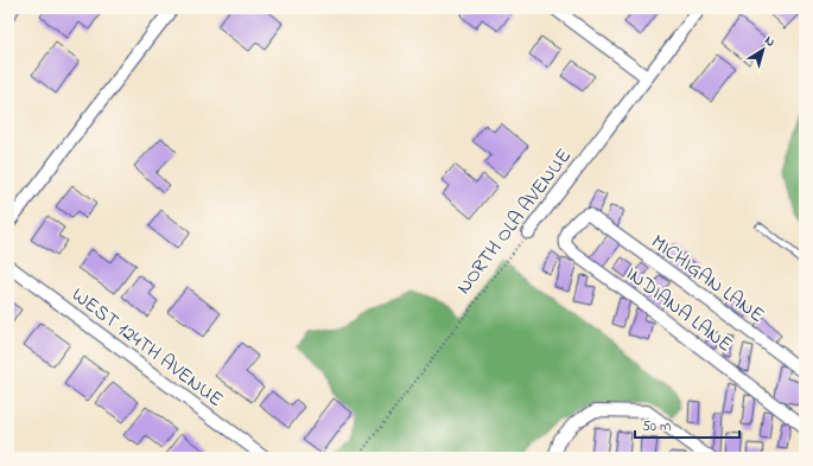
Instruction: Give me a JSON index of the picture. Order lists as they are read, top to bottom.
{
  "streets": {
    "street": [
      "NORTH OLA AVENUE",
      "MICHIGAN LANE",
      "INDIANA LANE",
      "WEST 124TH AVENUE"
    ]
  },
  "crossings": [
    ["MICHIGAN LANE", "INDIANA LANE"]
  ],
  "scale_bar": "50 m",
  "north": "top right"
}
